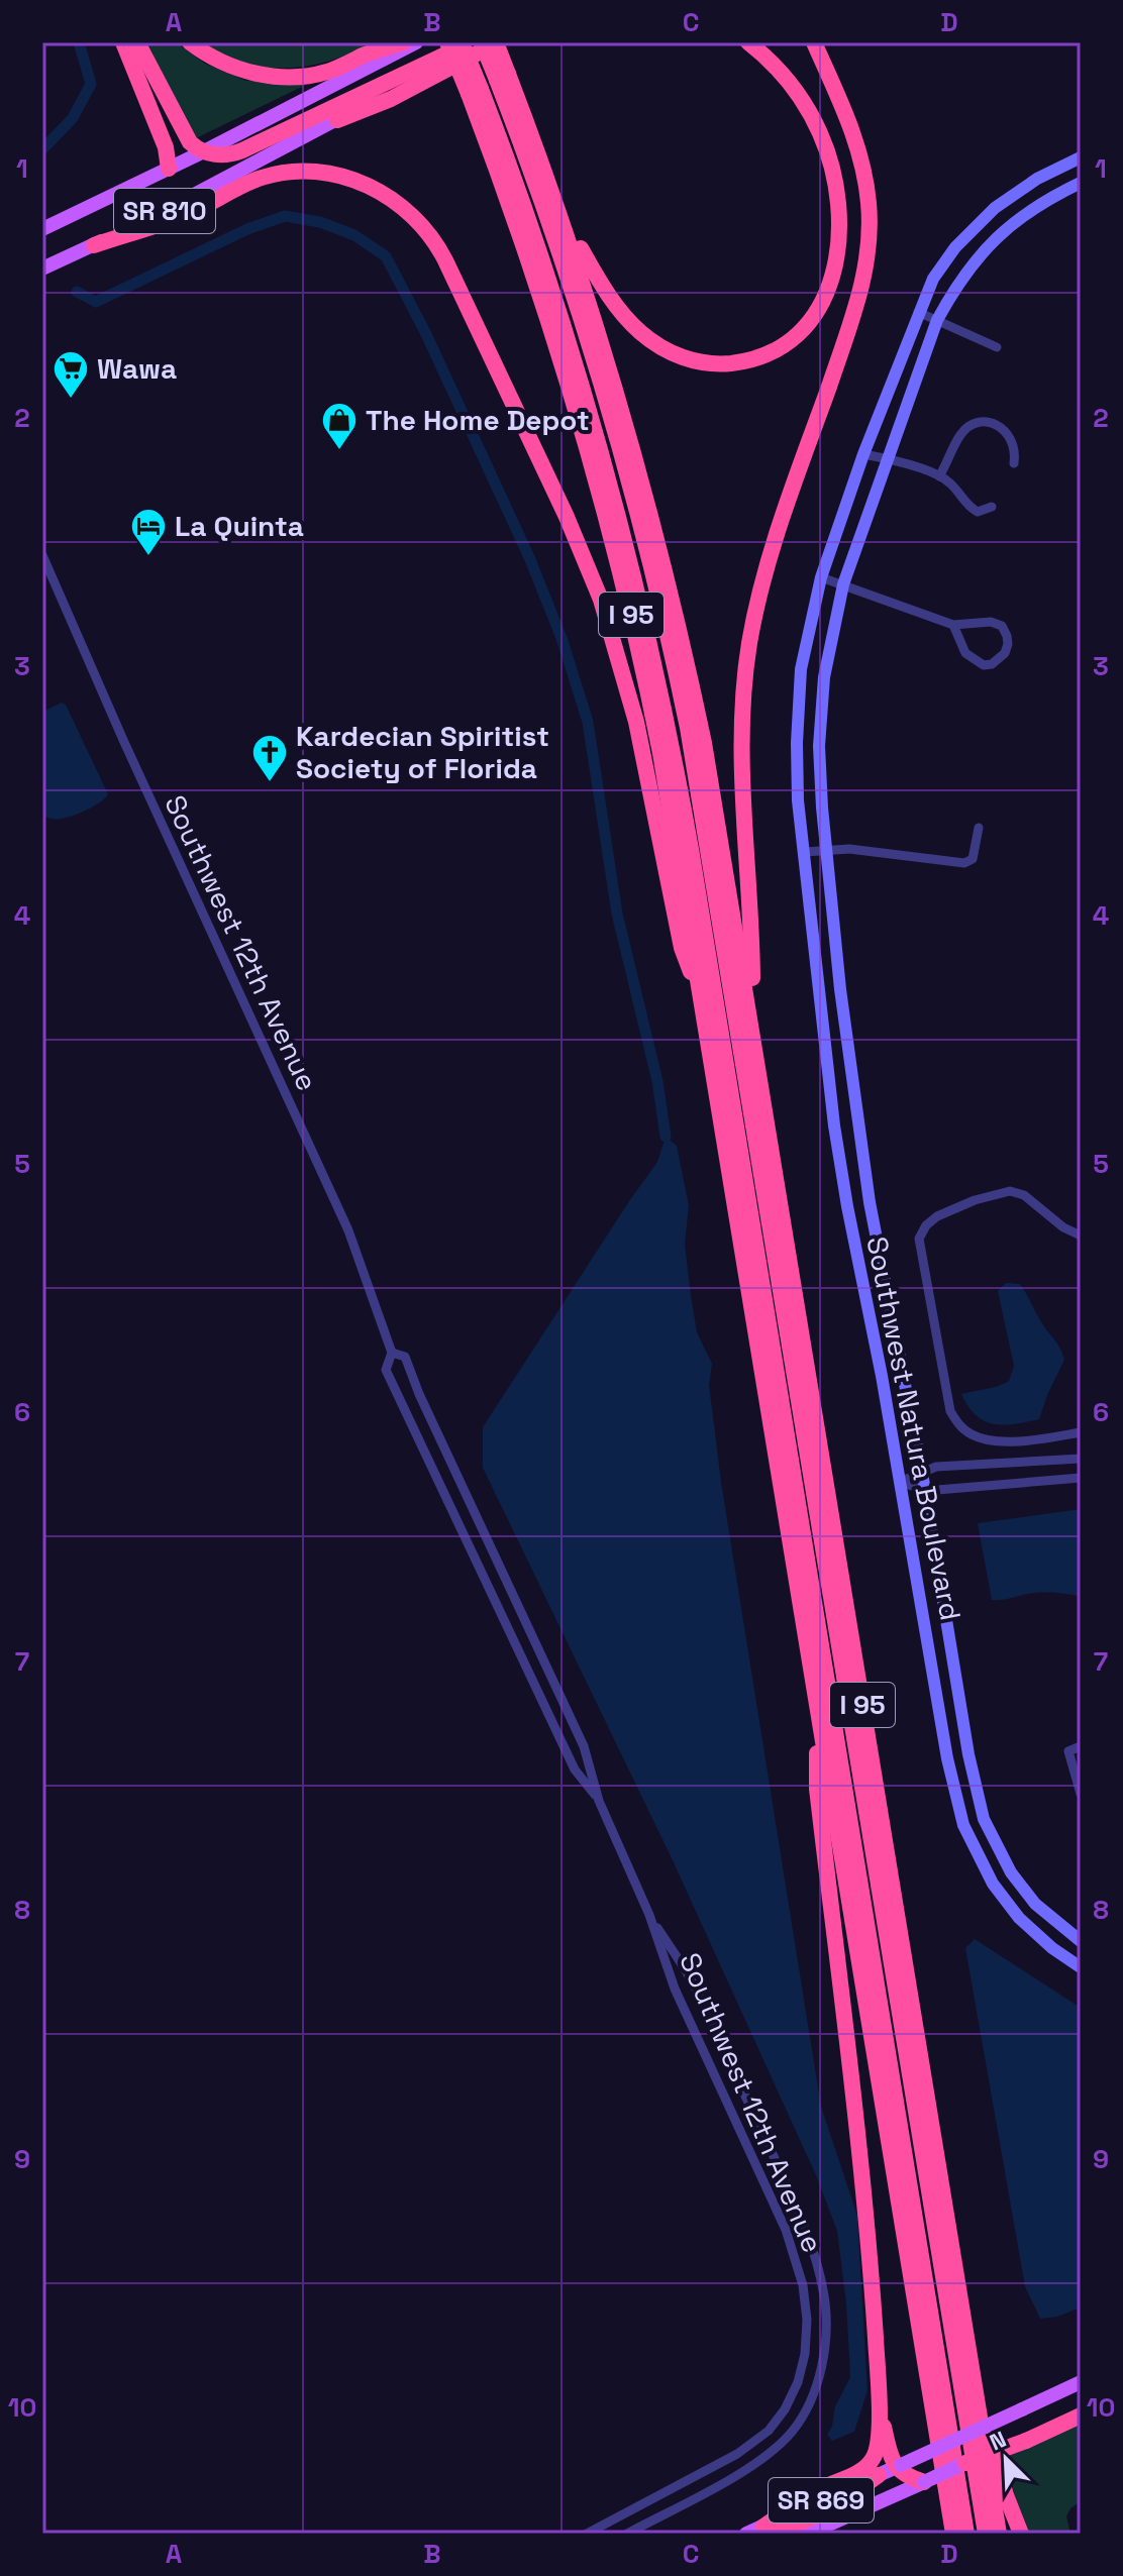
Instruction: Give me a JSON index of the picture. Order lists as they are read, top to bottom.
{
  "streets": {
    "highway": ["I 95"],
    "main road": ["SR 810", "SR 869"],
    "street": ["Southwest 12th Avenue", "Southwest Natura Boulevard"]
  },
  "crossings": [
    ["SR 810", "I 95"]
  ],
  "places": {
    "supermarket": ["Wawa"],
    "shop": ["The Home Depot"],
    "hotel": ["La Quinta"],
    "church": ["Kardecian Spiritist Society of Florida"]
  },
  "north": "top left",
  "grid": {
    "columns": [
      "A",
      "B",
      "C",
      "D"
    ],
    "rows": [
      "1",
      "2",
      "3",
      "4",
      "5",
      "6",
      "7",
      "8",
      "9",
      "10"
    ]
  }
}
